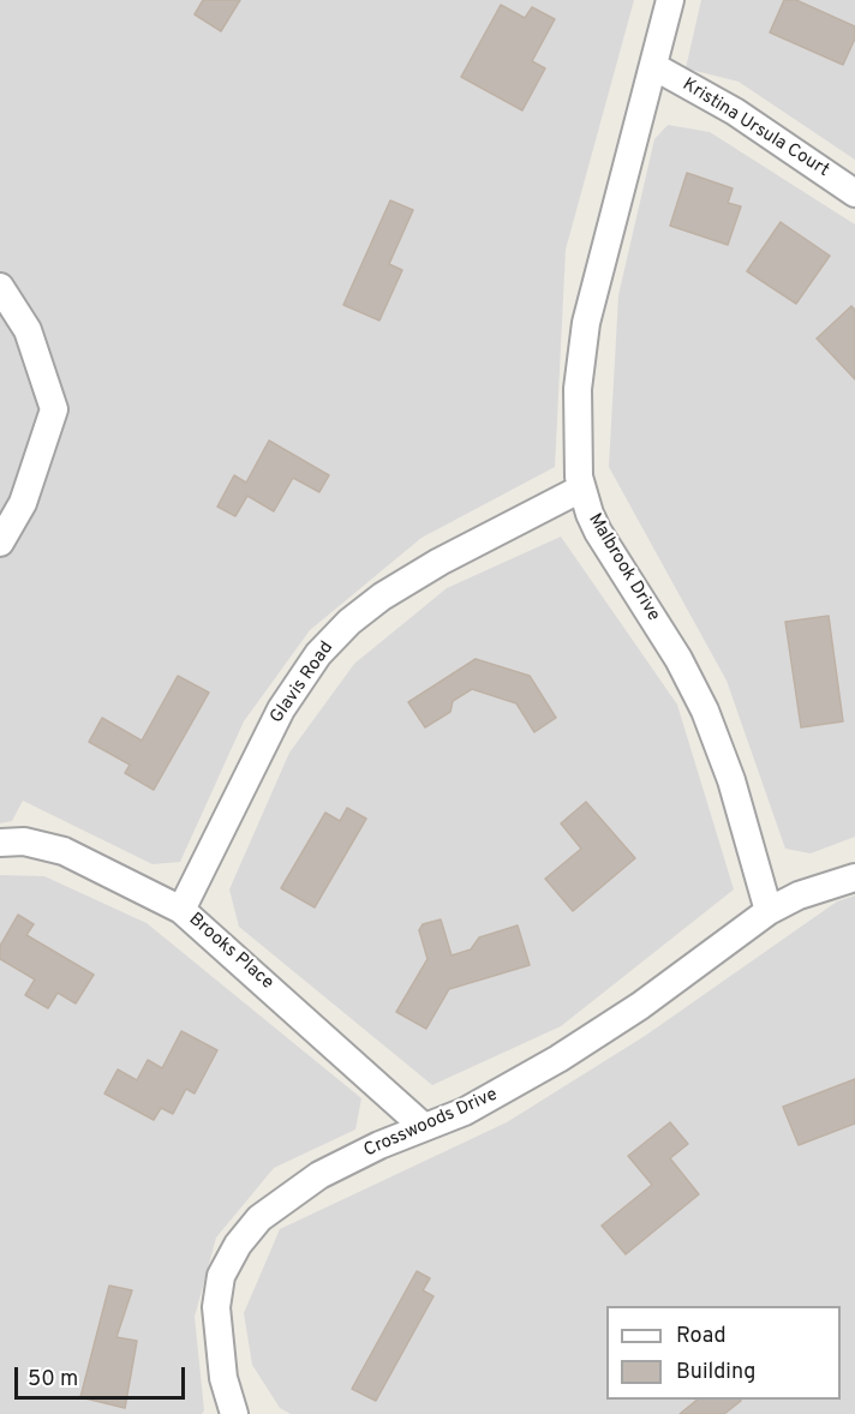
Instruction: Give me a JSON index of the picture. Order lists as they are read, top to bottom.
{
  "streets": {
    "street": [
      "Kristina Ursula Court",
      "Malbrook Drive",
      "Glavis Road",
      "Brooks Place",
      "Crosswoods Drive"
    ]
  },
  "crossings": [
    ["Kristina Ursula Court", "Malbrook Drive"],
    ["Malbrook Drive", "Glavis Road"],
    ["Malbrook Drive", "Crosswoods Drive"],
    ["Glavis Road", "Brooks Place"],
    ["Brooks Place", "Crosswoods Drive"]
  ],
  "legend": ["Road", "Building"],
  "scale_bar": "50 m"
}
